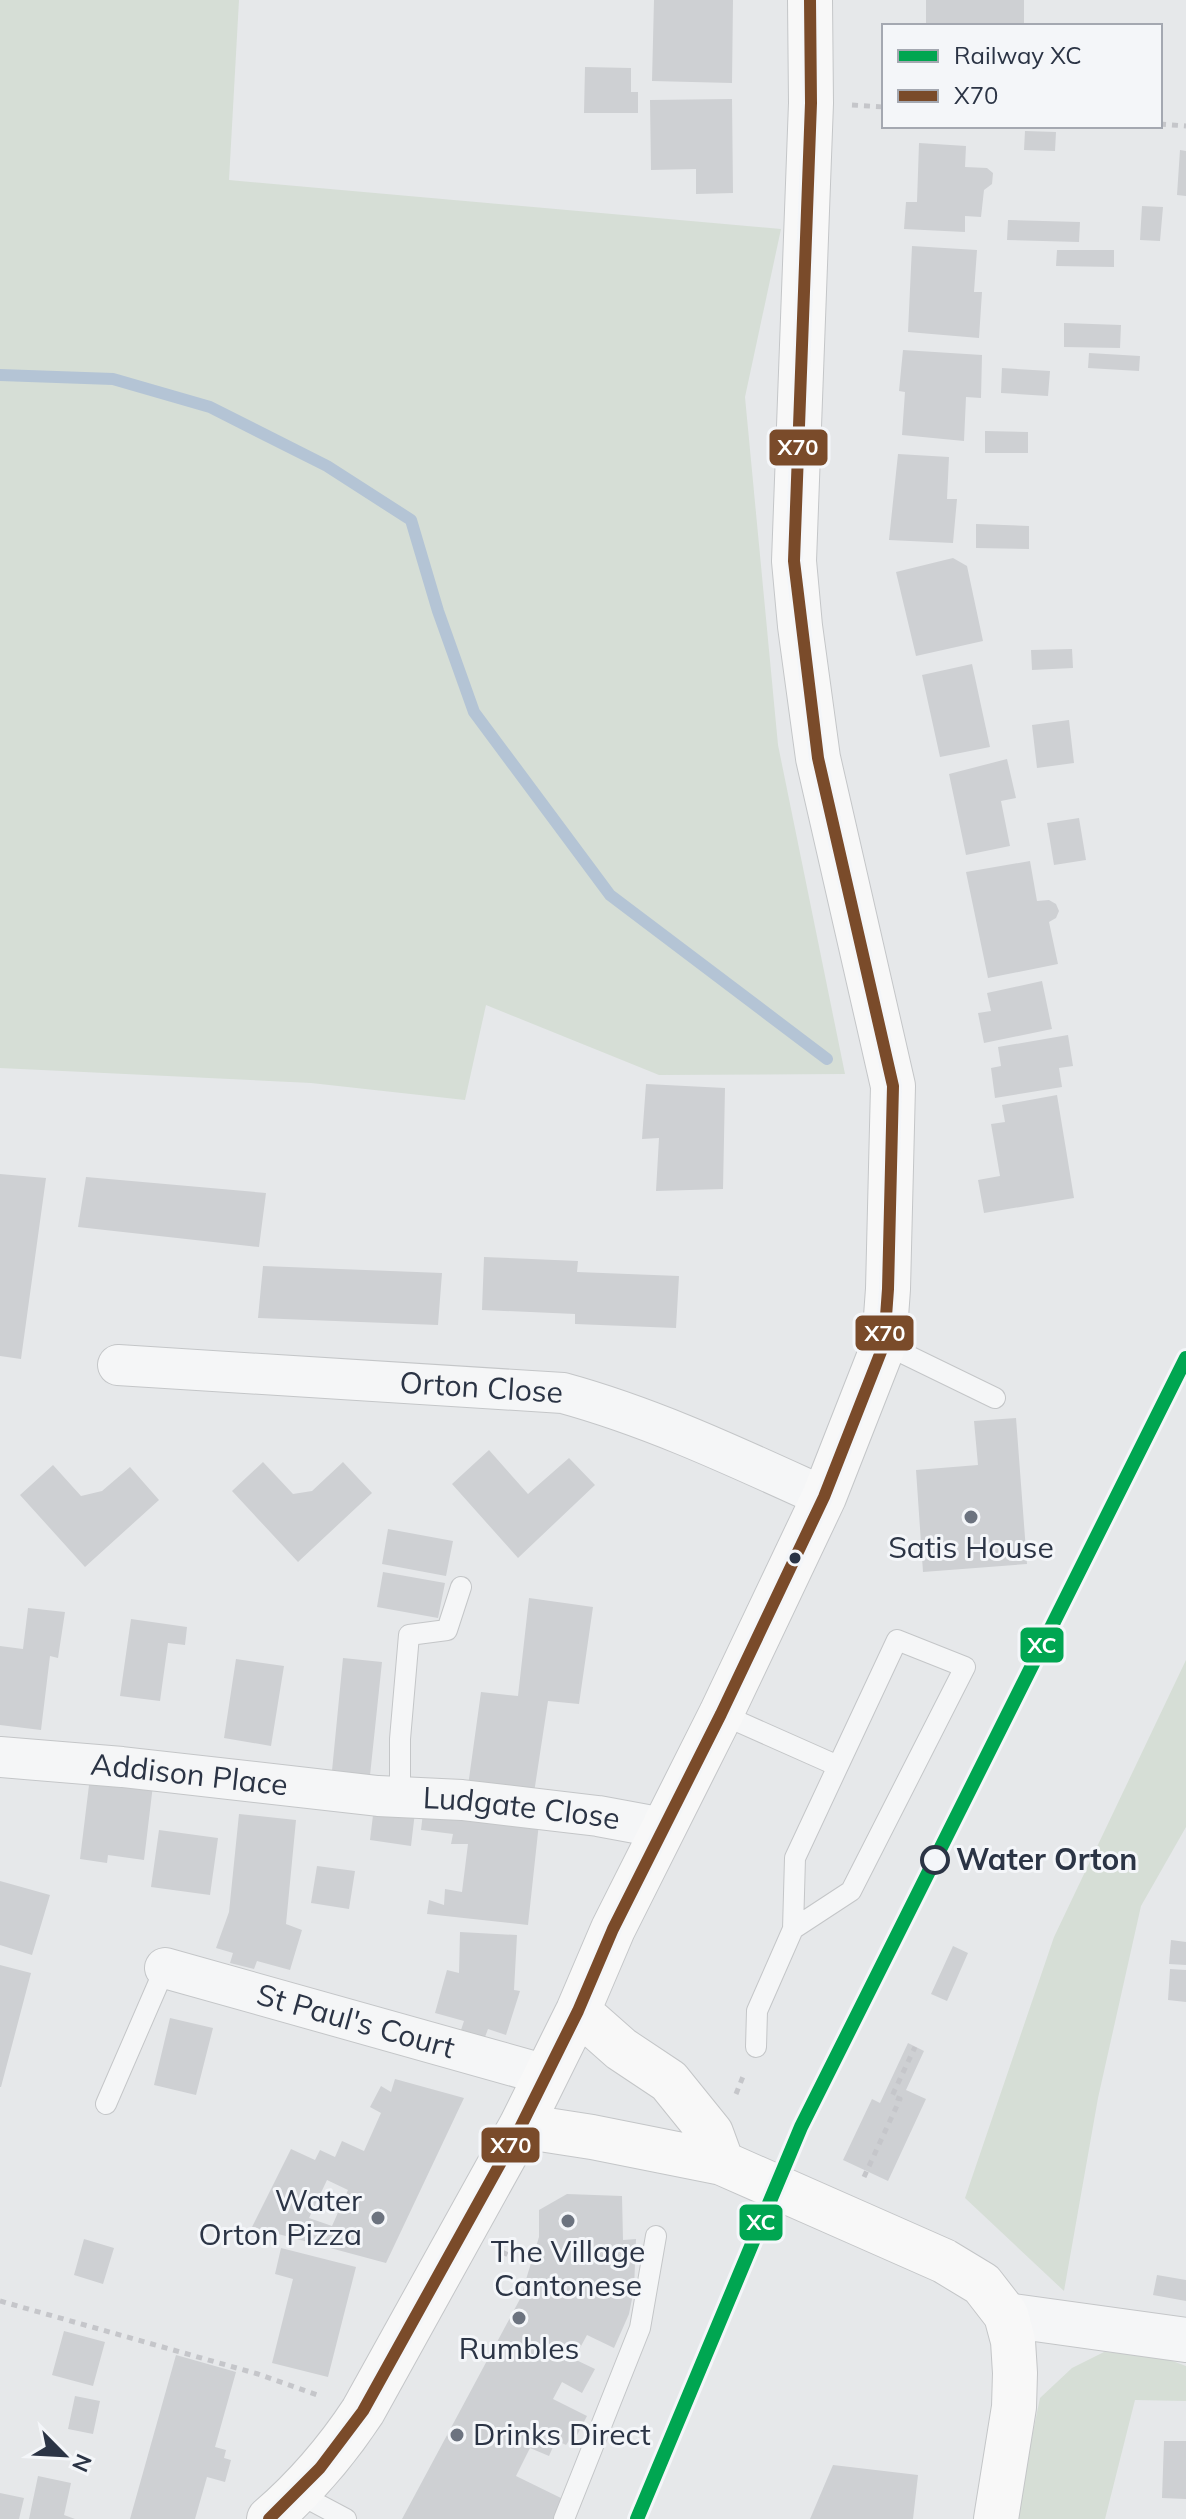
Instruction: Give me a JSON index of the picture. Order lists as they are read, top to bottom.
{
  "streets": {
    "street": [
      "Orton Close",
      "Addison Place",
      "Ludgate Close",
      "St Paul's Court"
    ]
  },
  "crossings": [
    ["Addison Place", "Ludgate Close"]
  ],
  "places": [
    "Satis House",
    "Water Orton",
    "Water Orton Pizza",
    "The Village Cantonese",
    "Rumbles",
    "Drinks Direct"
  ],
  "lines": ["transit line X70", "rail line XC"],
  "legend": ["Railway XC", "X70"],
  "north": "bottom right"
}
